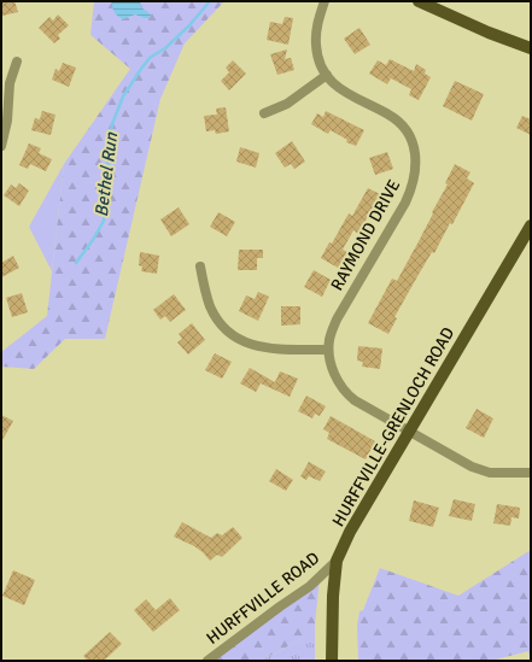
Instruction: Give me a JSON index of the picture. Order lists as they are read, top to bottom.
{
  "streets": {
    "main road": ["HURFFVILLE-GRENLOCH ROAD"],
    "street": ["RAYMOND DRIVE", "HURFFVILLE ROAD"]
  },
  "crossings": [
    ["RAYMOND DRIVE", "HURFFVILLE-GRENLOCH ROAD"],
    ["HURFFVILLE-GRENLOCH ROAD", "HURFFVILLE ROAD"]
  ],
  "water": ["Bethel Run"]
}
